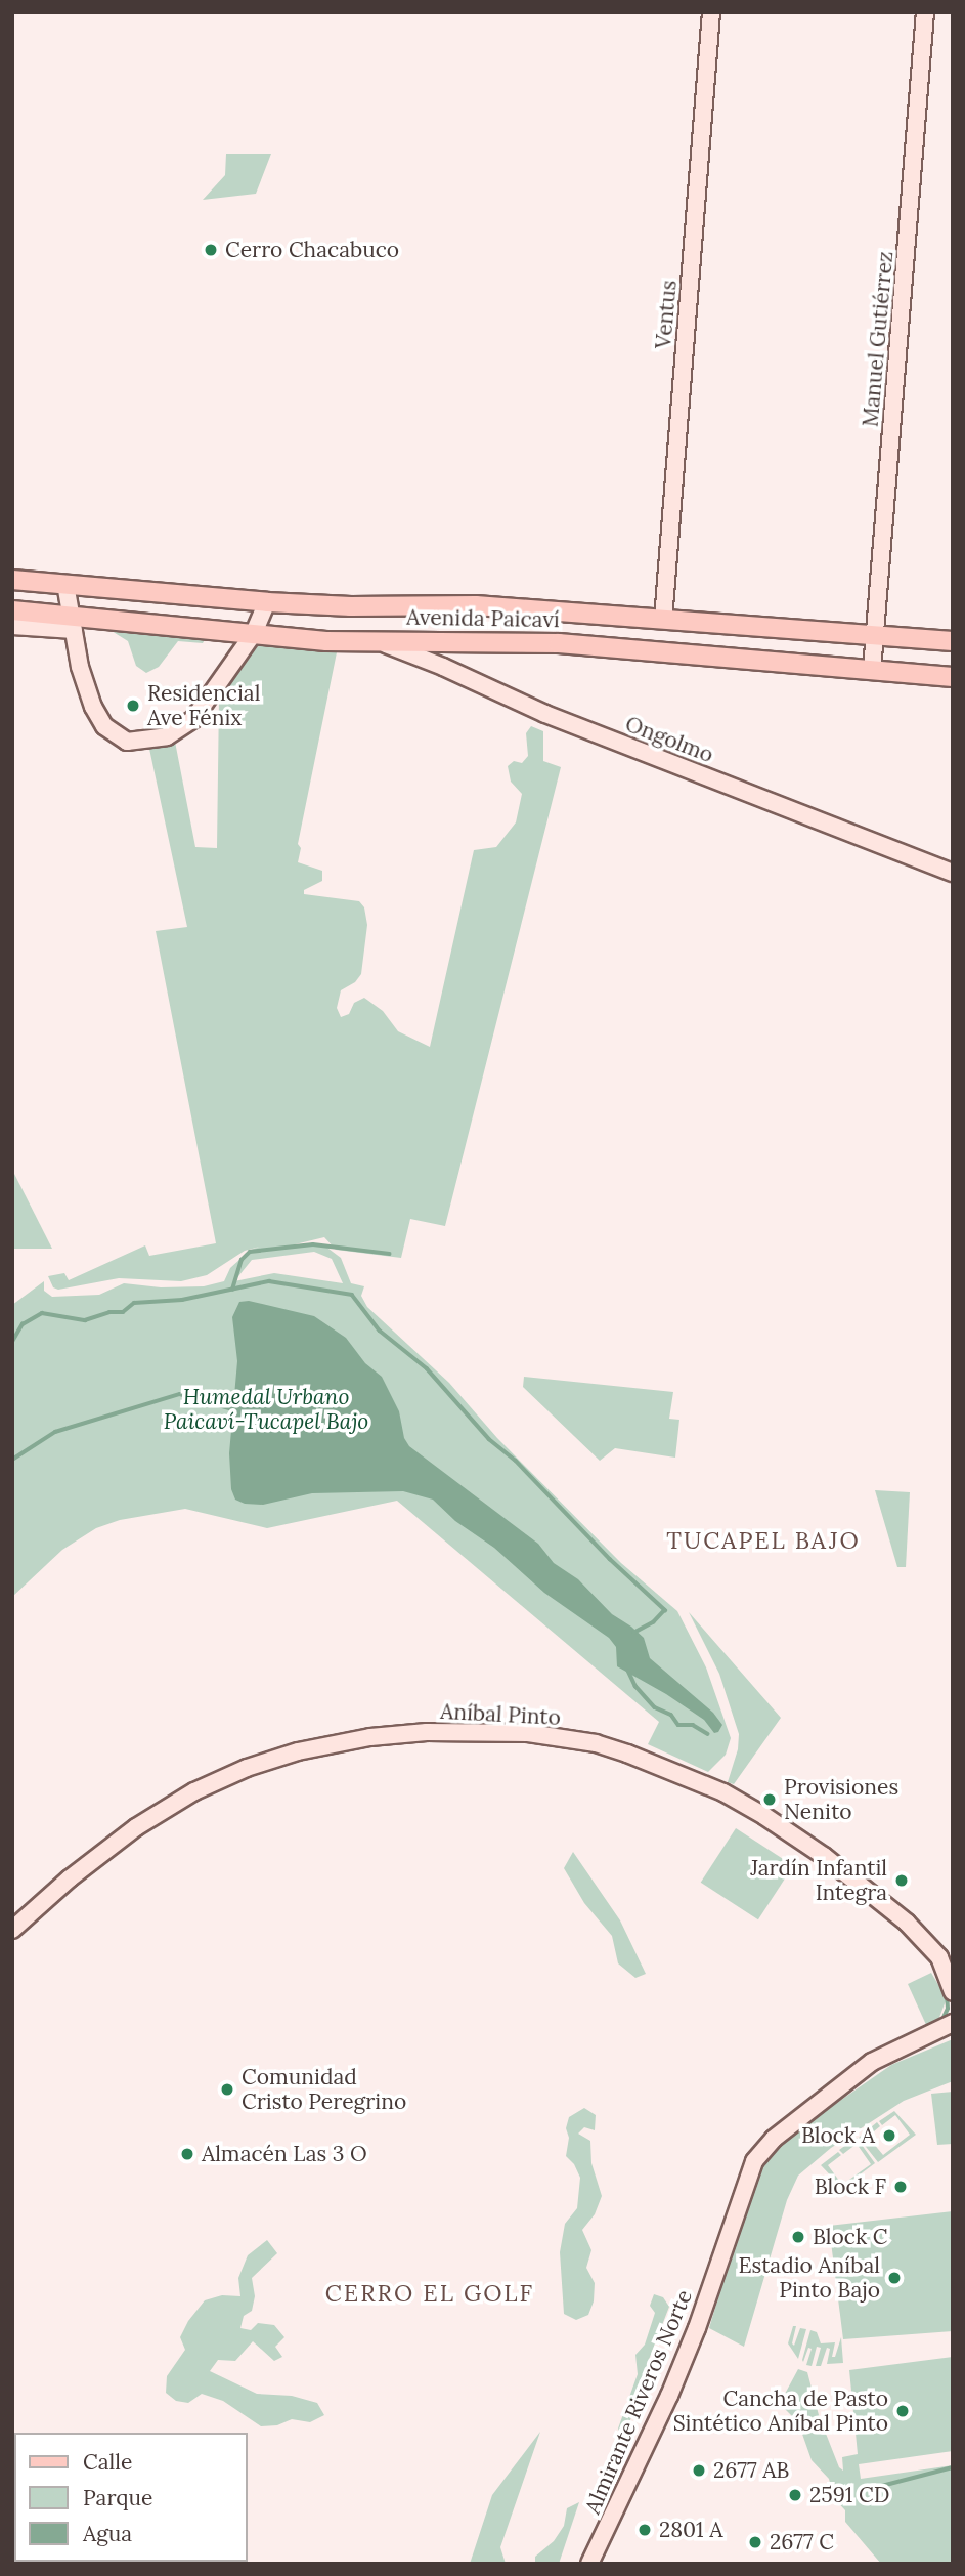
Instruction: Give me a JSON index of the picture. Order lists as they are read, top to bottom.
{
  "streets": {
    "main road": ["Avenida Paicaví"],
    "street": [
      "Ventus",
      "Manuel Gutiérrez",
      "Ongolmo",
      "Aníbal Pinto",
      "Almirante Riveros Norte"
    ]
  },
  "crossings": [
    ["Ventus", "Avenida Paicaví"],
    ["Manuel Gutiérrez", "Avenida Paicaví"],
    ["Avenida Paicaví", "Ongolmo"]
  ],
  "districts": ["TUCAPEL BAJO", "CERRO EL GOLF"],
  "parks": ["Humedal Urbano Paicaví-Tucapel Bajo"],
  "places": [
    "Cerro Chacabuco",
    "Residencial Ave Fénix",
    "Provisiones Nenito",
    "Jardín Infantil Integra",
    "Comunidad Cristo Peregrino",
    "Block A",
    "Almacén Las 3 O",
    "Block F",
    "Block C",
    "Estadio Aníbal Pinto Bajo",
    "Cancha de Pasto Sintético Aníbal Pinto",
    "2677 AB",
    "2591 CD",
    "2801 A",
    "2677 C"
  ],
  "legend": ["Calle", "Parque", "Agua"]
}
